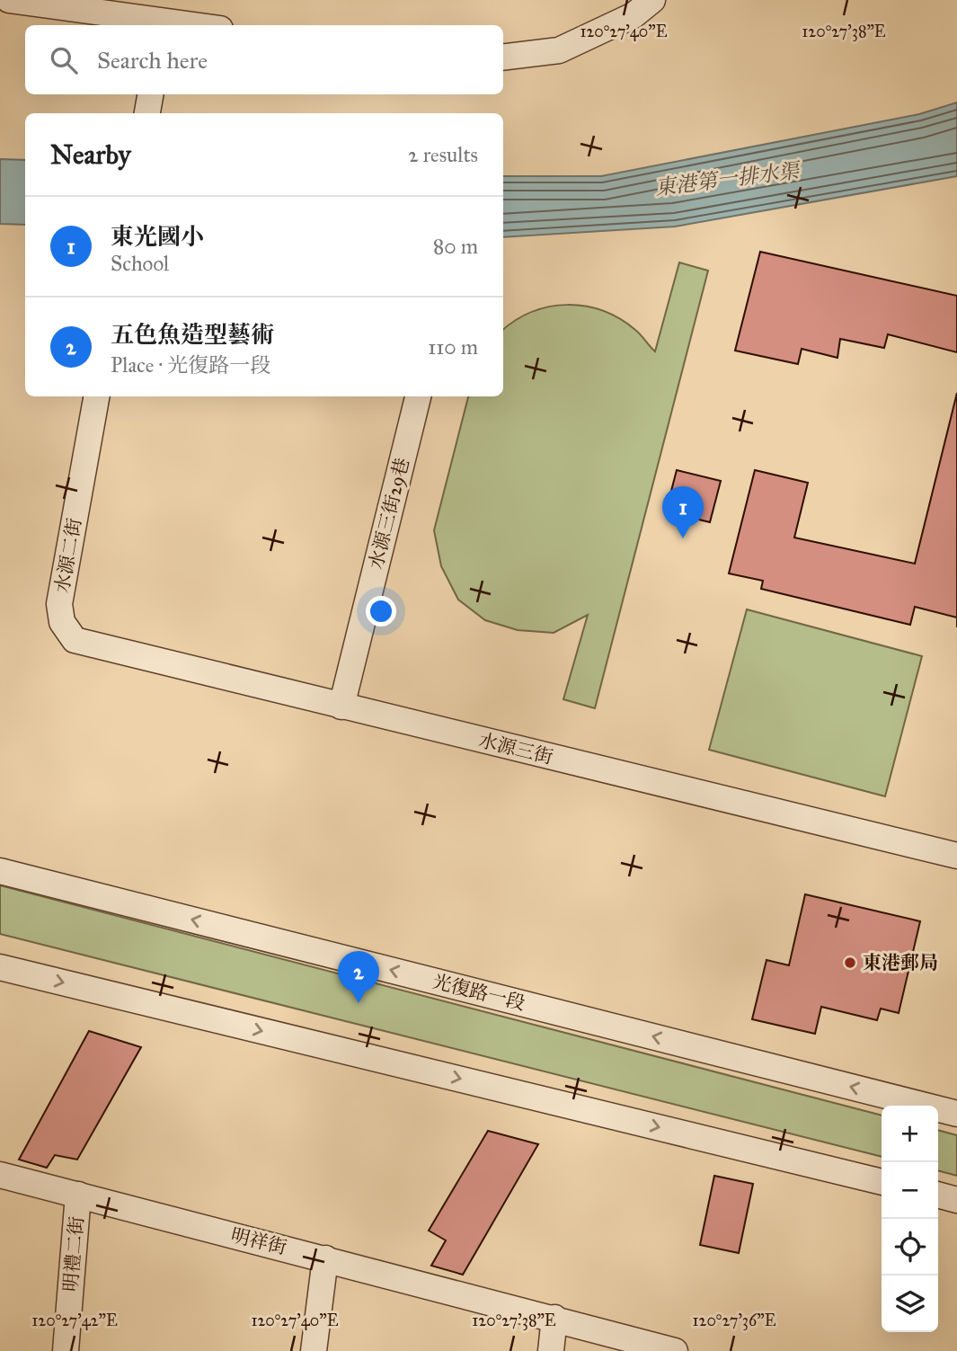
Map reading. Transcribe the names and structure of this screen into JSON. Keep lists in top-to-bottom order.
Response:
{
  "streets": {
    "street": [
      "水源三街29巷",
      "水源二街",
      "水源三街",
      "光復路一段",
      "明祥街",
      "明禮二街"
    ]
  },
  "crossings": [
    ["水源三街29巷", "水源三街"],
    ["水源二街", "水源三街"],
    ["明祥街", "明禮二街"]
  ],
  "water": ["東港第一排水渠"],
  "places": ["東港郵局"],
  "page": {
    "search": "Search here",
    "heading": ["Nearby", "2 results"],
    "list": [
      {
        "mark": "1",
        "name": "東光國小",
        "note": "School",
        "value": "80 m"
      },
      {
        "mark": "2",
        "name": "五色魚造型藝術",
        "note": "Place · 光復路一段",
        "value": "110 m"
      }
    ],
    "pins": ["1", "2"],
    "map_buttons": ["+", "−"]
  },
  "coordinates": [
    "120°27'40\"E",
    "120°27'38\"E",
    "120°27'42\"E",
    "120°27'36\"E"
  ]
}
